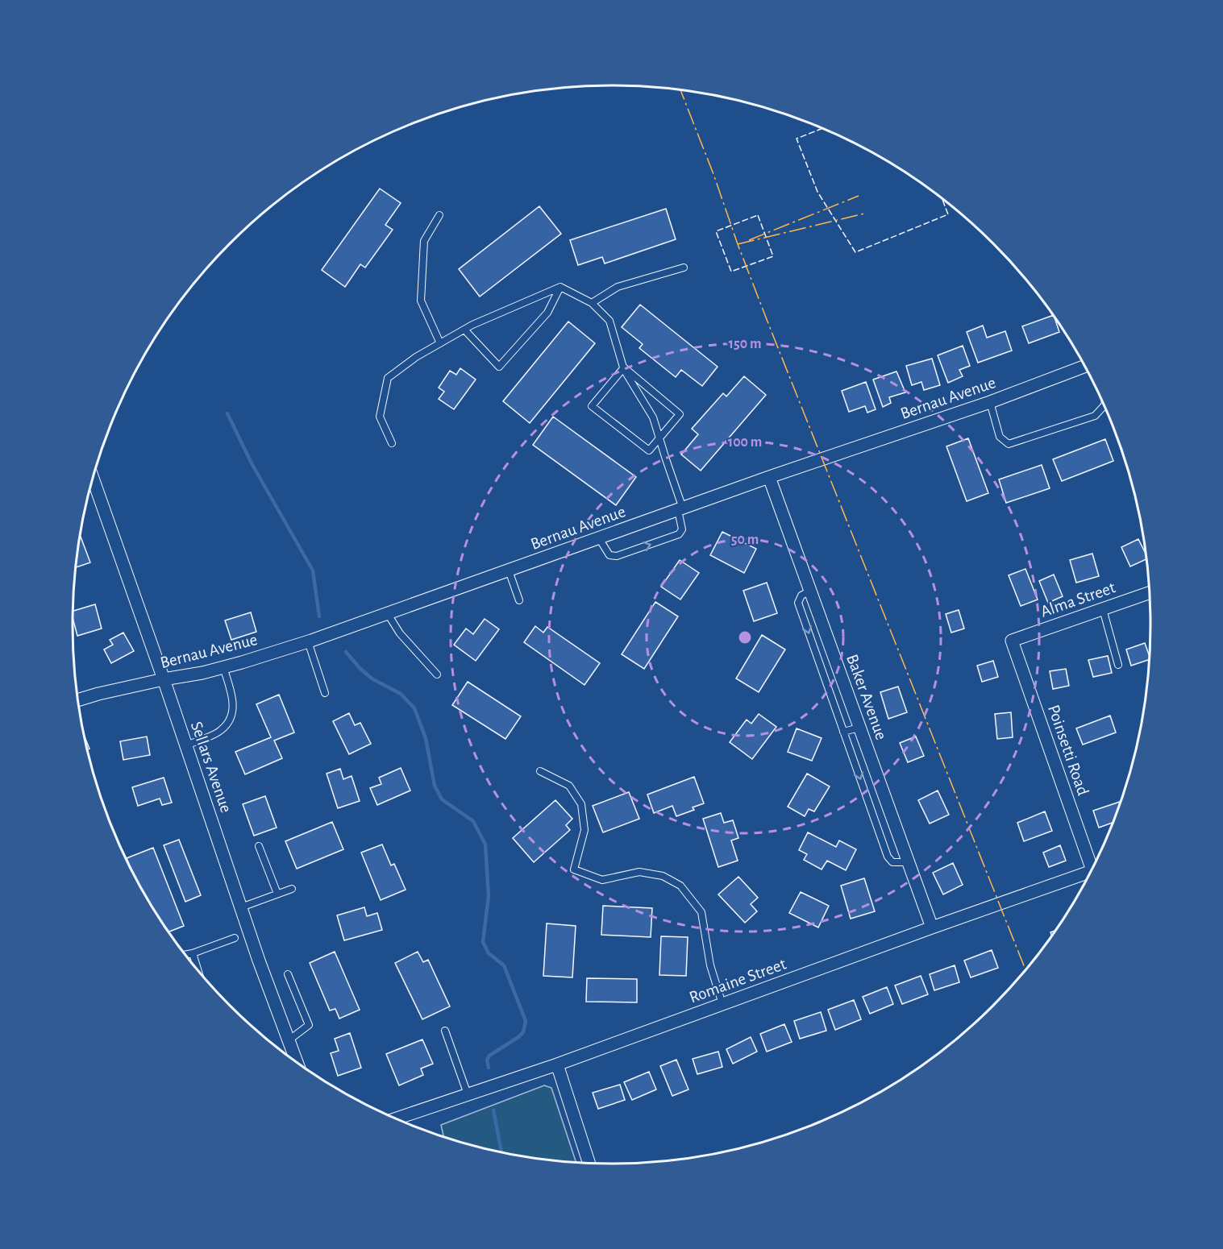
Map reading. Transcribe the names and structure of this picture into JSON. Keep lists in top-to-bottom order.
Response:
{
  "streets": {
    "street": [
      "Bernau Avenue",
      "Alma Street",
      "Baker Avenue",
      "Poinsetti Road",
      "Sellars Avenue",
      "Romaine Street"
    ]
  },
  "crossings": [
    ["Bernau Avenue", "Baker Avenue"],
    ["Bernau Avenue", "Sellars Avenue"],
    ["Alma Street", "Poinsetti Road"],
    ["Baker Avenue", "Romaine Street"]
  ],
  "rings": ["150 m", "100 m", "50 m"]
}
